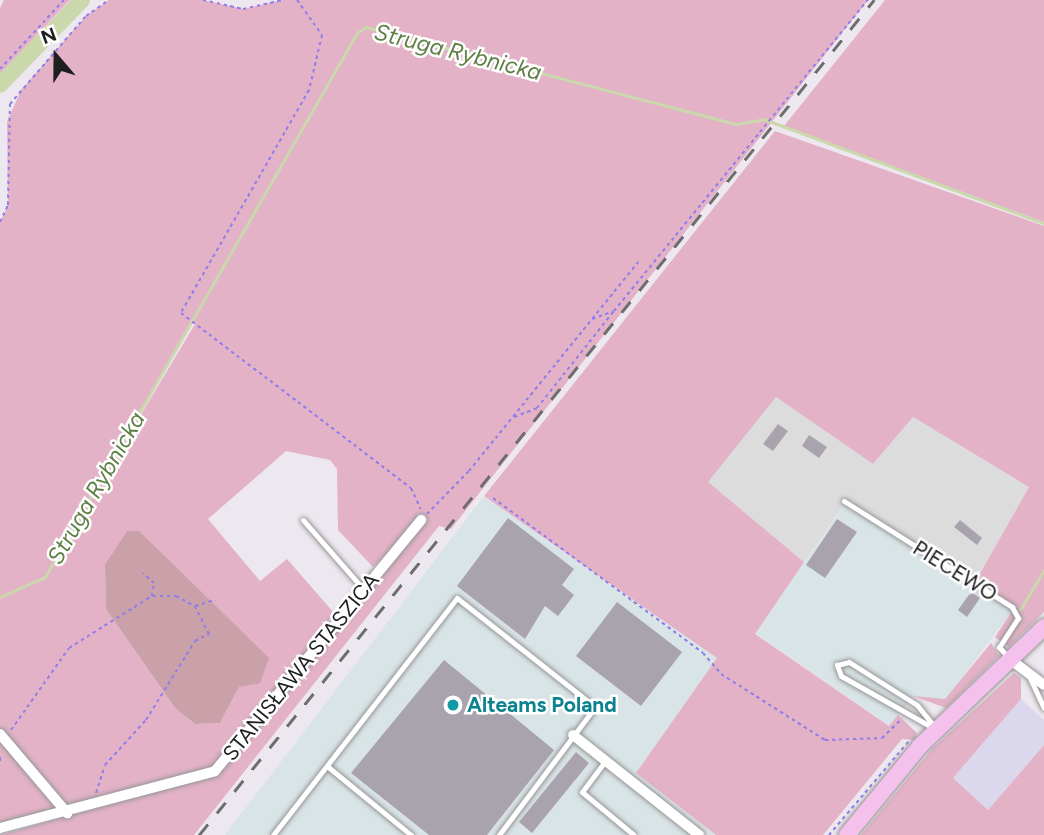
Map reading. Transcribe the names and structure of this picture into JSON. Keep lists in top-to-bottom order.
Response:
{
  "streets": {
    "street": ["STANISŁAWA STASZICA"],
    "lane": ["PIECEWO"]
  },
  "water": ["Struga Rybnicka"],
  "places": ["Alteams Poland"],
  "north": "top"
}
